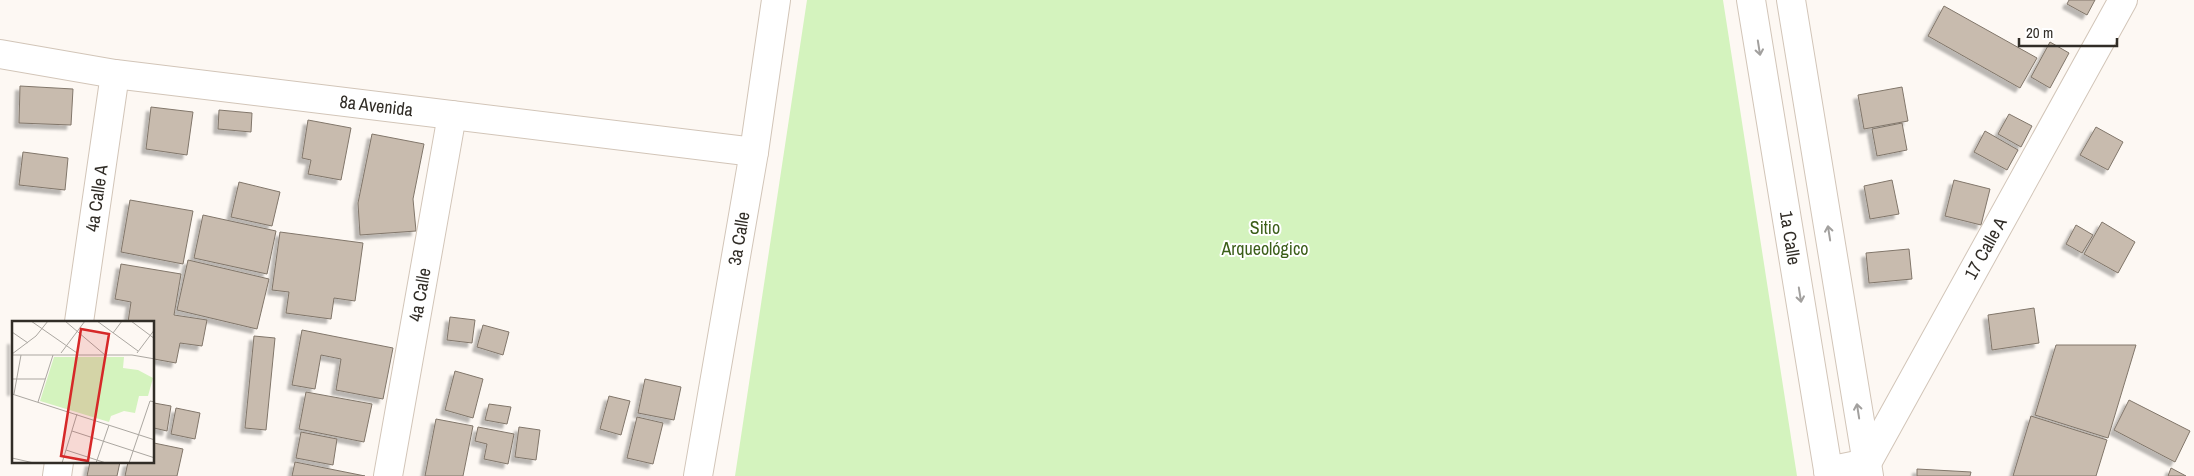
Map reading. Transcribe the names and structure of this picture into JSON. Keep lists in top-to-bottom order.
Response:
{
  "streets": {
    "street": [
      "8a Avenida",
      "4a Calle A",
      "3a Calle",
      "1a Calle",
      "17 Calle A",
      "4a Calle"
    ]
  },
  "crossings": [
    ["8a Avenida", "4a Calle A"],
    ["8a Avenida", "3a Calle"],
    ["8a Avenida", "4a Calle"]
  ],
  "parks": ["Sitio Arqueológico"],
  "scale_bar": "20 m"
}
